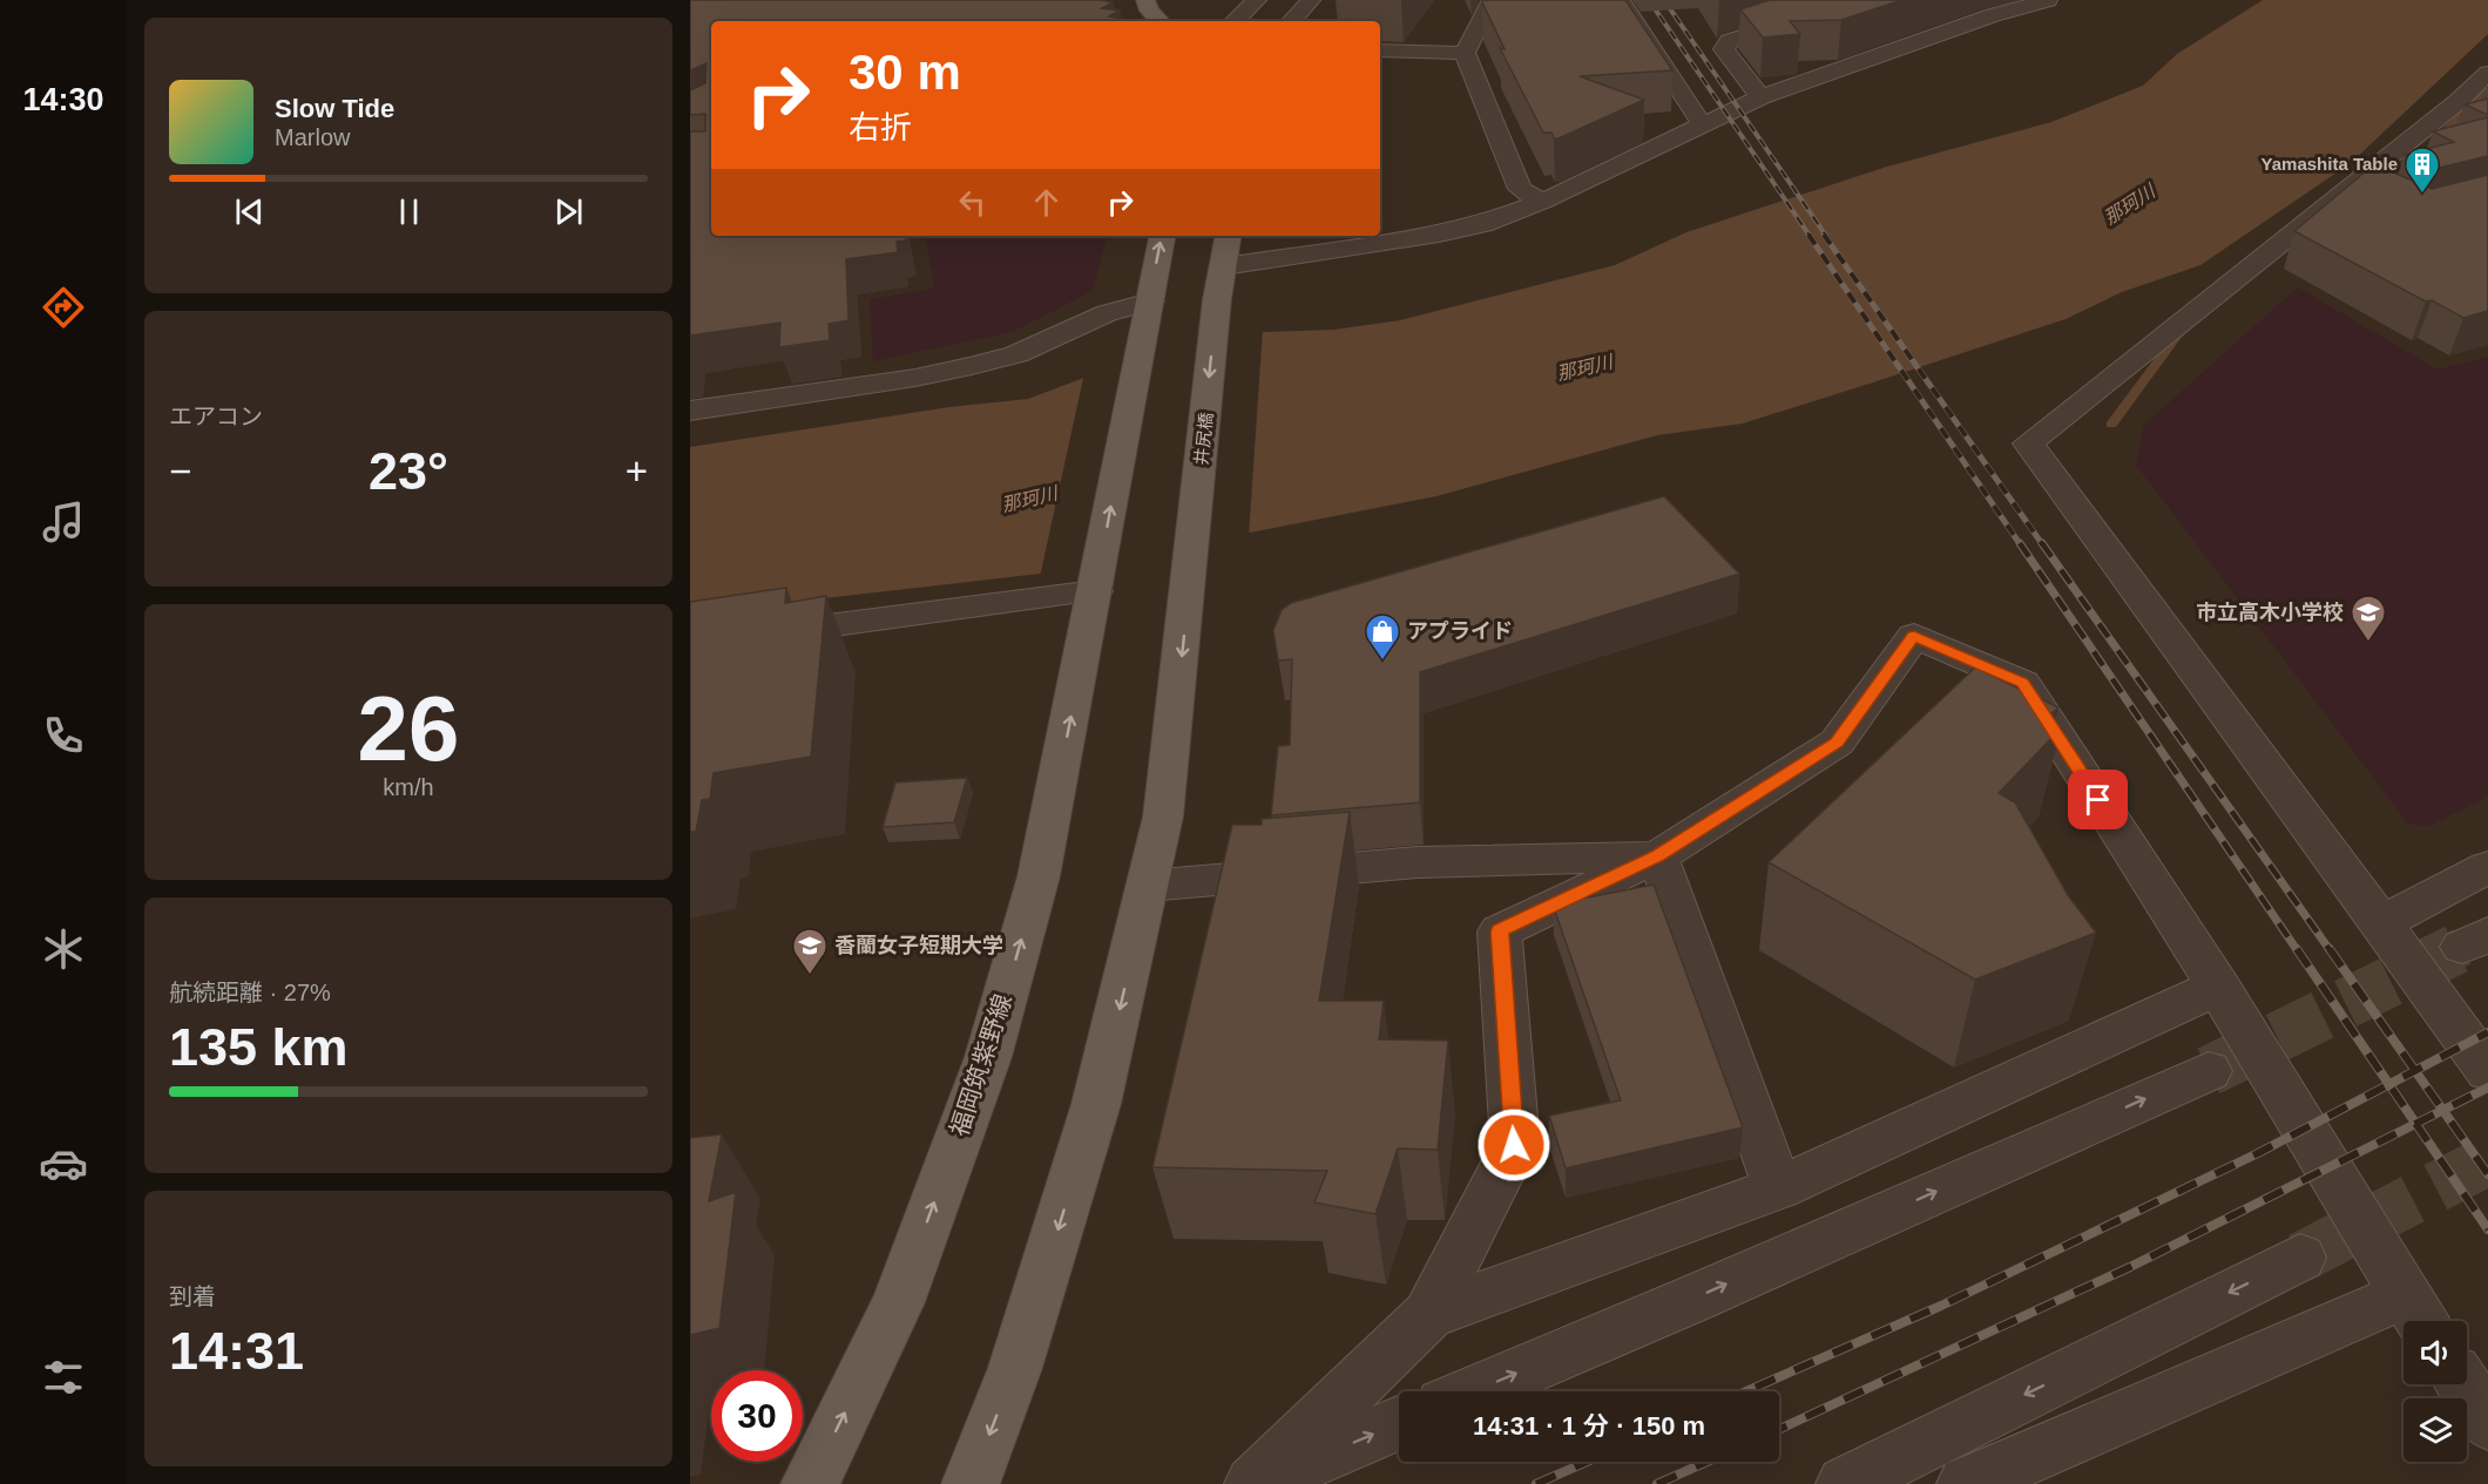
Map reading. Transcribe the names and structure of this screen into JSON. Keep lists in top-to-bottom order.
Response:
{
  "streets": {
    "main road": ["井尻橋", "福岡筑紫野線"]
  },
  "water": ["那珂川"],
  "places": {
    "building": ["Yamashita Table"],
    "school or university": ["市立高木小学校", "香蘭女子短期大学"],
    "shop": ["アプライド"]
  },
  "page": {
    "tabs": "14:30",
    "turn": ["30 m", "右折"],
    "song": ["Slow Tide", "Marlow"],
    "tile": [
      "エアコン",
      ["26", "km/h"],
      ["航続距離 · 27%", "135 km"],
      ["到着", "14:31"]
    ],
    "heat": ["−", "23°", "+"],
    "limit": "30",
    "trip": "14:31 · 1 分 · 150 m"
  }
}
